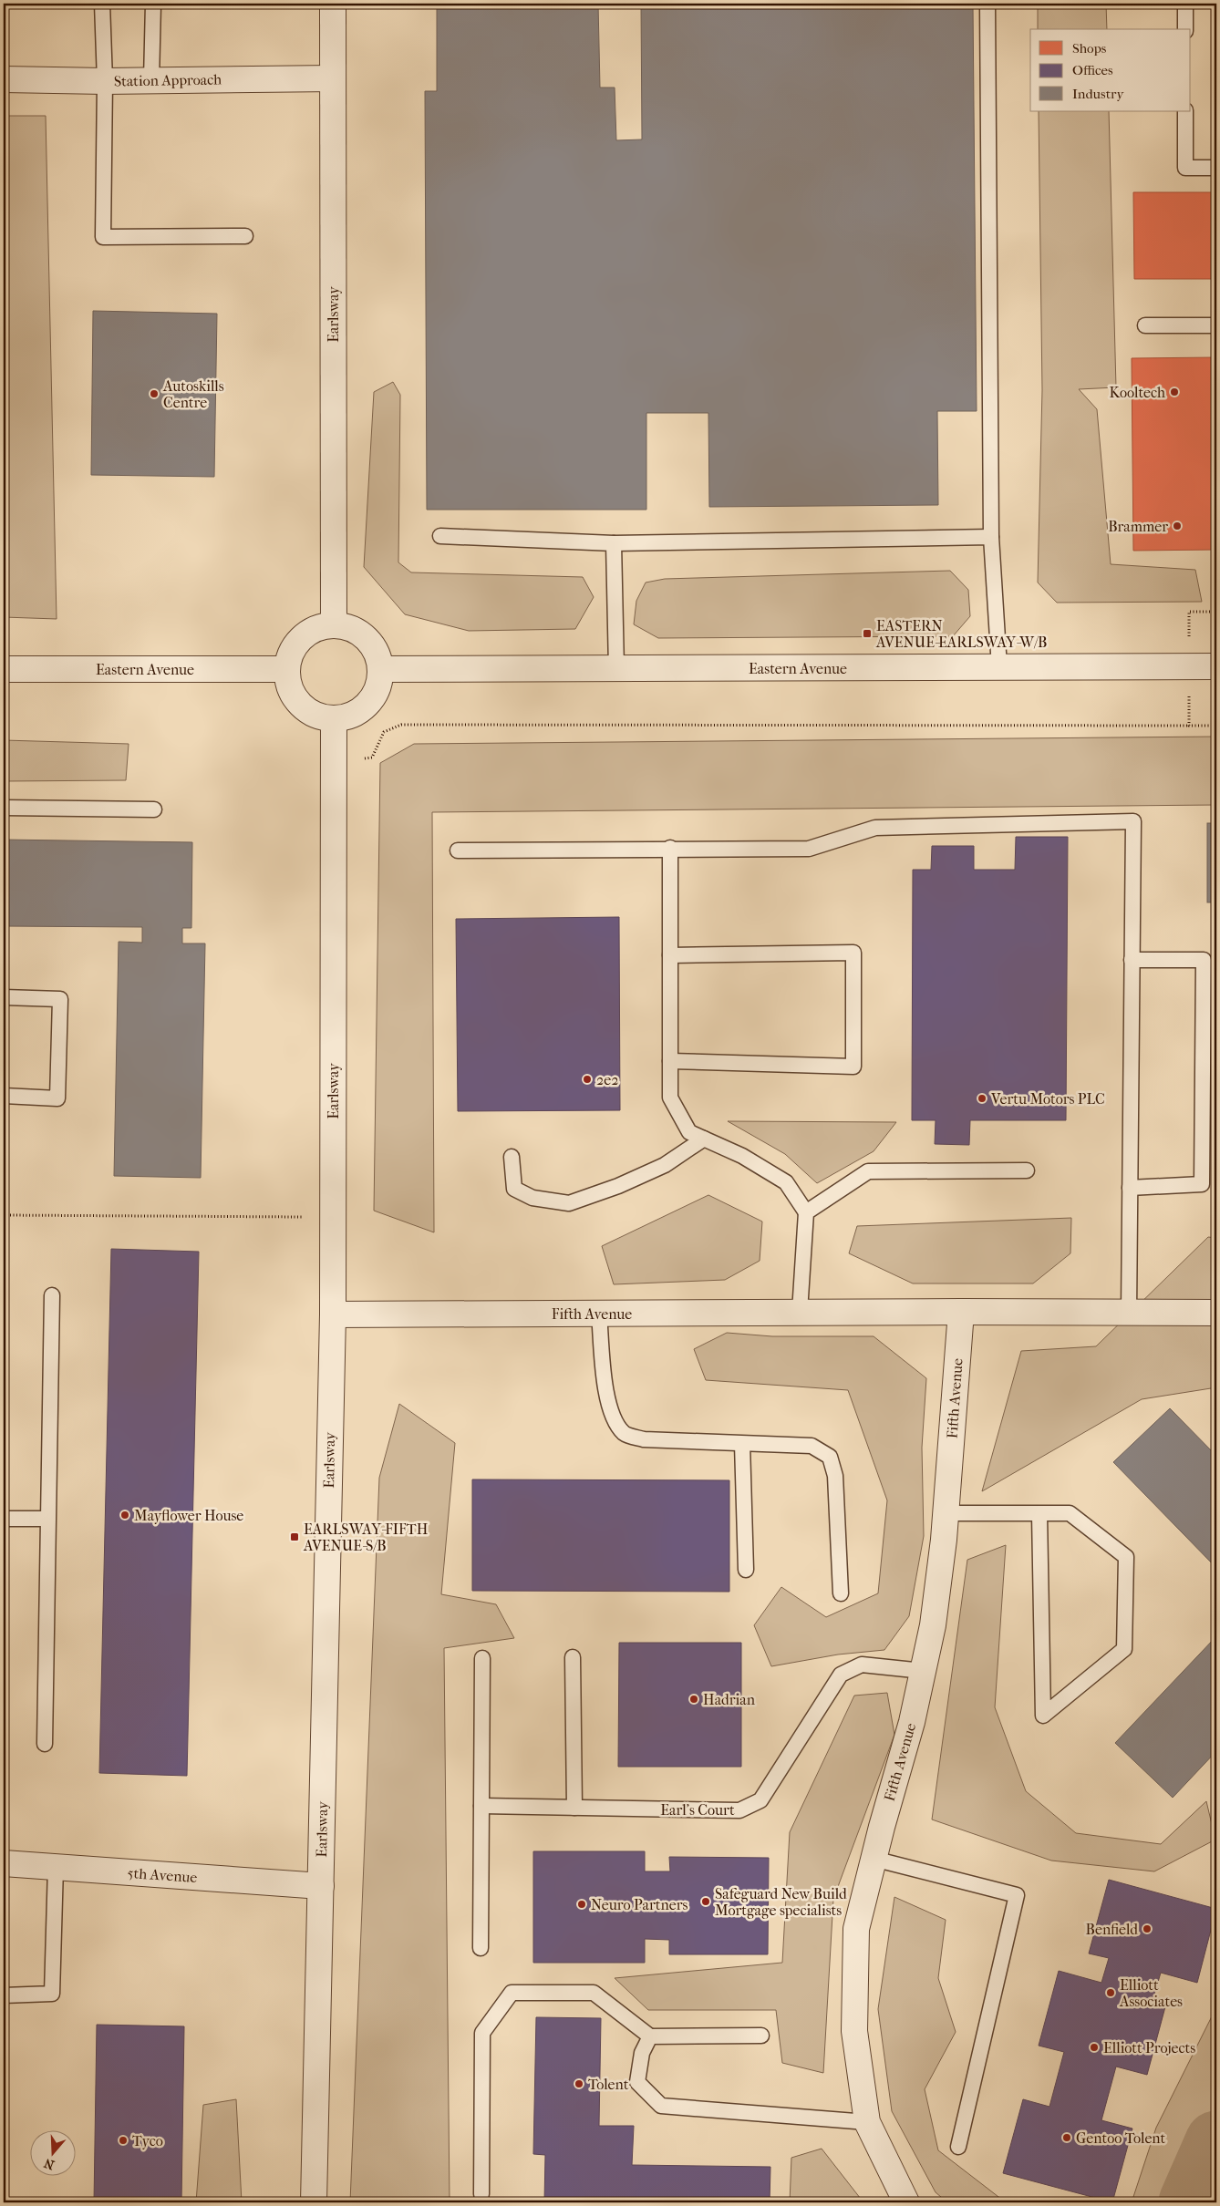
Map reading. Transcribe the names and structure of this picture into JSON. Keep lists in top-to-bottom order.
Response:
{
  "streets": {
    "street": [
      "Station Approach",
      "Earlsway",
      "Eastern Avenue",
      "Fifth Avenue",
      "5th Avenue"
    ],
    "lane": ["Earl's Court"]
  },
  "crossings": [
    ["Station Approach", "Earlsway"],
    ["Earlsway", "Eastern Avenue"],
    ["Earlsway", "Fifth Avenue"],
    ["Earlsway", "5th Avenue"],
    ["Fifth Avenue", "Earl's Court"]
  ],
  "places": {
    "other": [
      "Kooltech",
      "Autoskills Centre",
      "Brammer",
      "2e2",
      "Vertu Motors PLC",
      "Mayflower House",
      "Hadrian",
      "Safeguard New Build Mortgage specialists",
      "Neuro Partners",
      "Benfield",
      "Elliott Associates",
      "Elliott Projects",
      "Tolent",
      "Gentoo Tolent",
      "Tyco"
    ],
    "transit": ["EASTERN AVENUE-EARLSWAY-W/B", "EARLSWAY-FIFTH AVENUE-S/B"]
  },
  "legend": ["Shops", "Offices", "Industry"],
  "north": "bottom"
}
